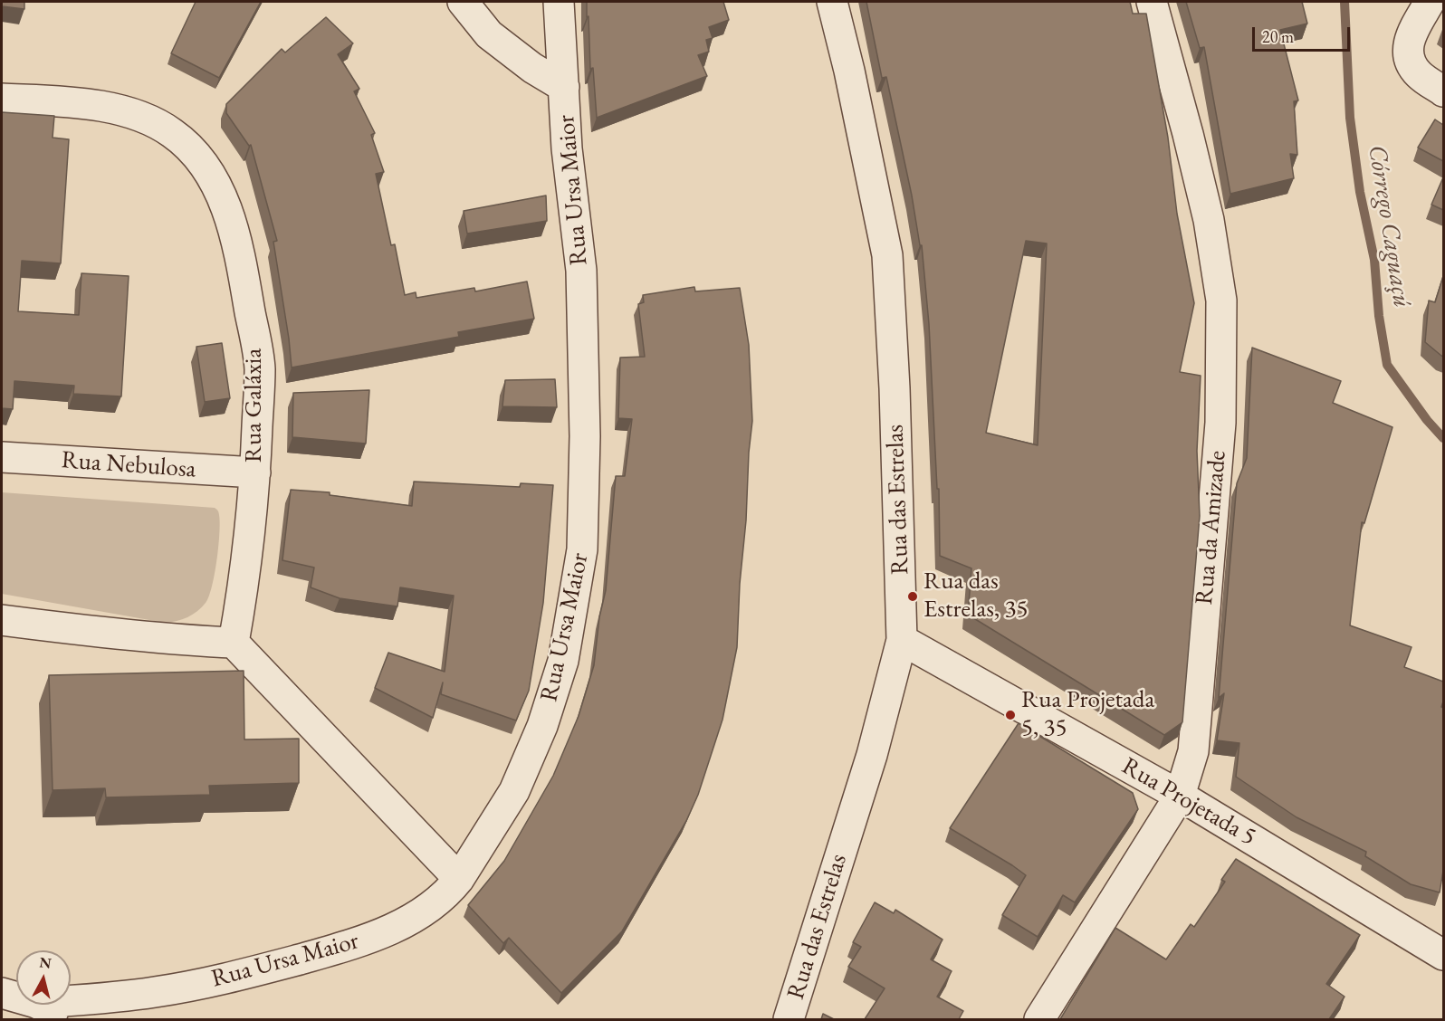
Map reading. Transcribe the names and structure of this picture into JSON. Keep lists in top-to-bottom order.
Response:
{
  "streets": {
    "street": [
      "Rua Ursa Maior",
      "Rua Galáxia",
      "Rua Nebulosa",
      "Rua das Estrelas",
      "Rua da Amizade",
      "Rua Projetada 5"
    ]
  },
  "crossings": [
    ["Rua Galáxia", "Rua Nebulosa"],
    ["Rua das Estrelas", "Rua Projetada 5"],
    ["Rua da Amizade", "Rua Projetada 5"]
  ],
  "water": ["Córrego Caguaçú"],
  "places": ["Rua das Estrelas, 35", "Rua Projetada 5, 35"],
  "scale_bar": "20 m",
  "north": "top"
}
